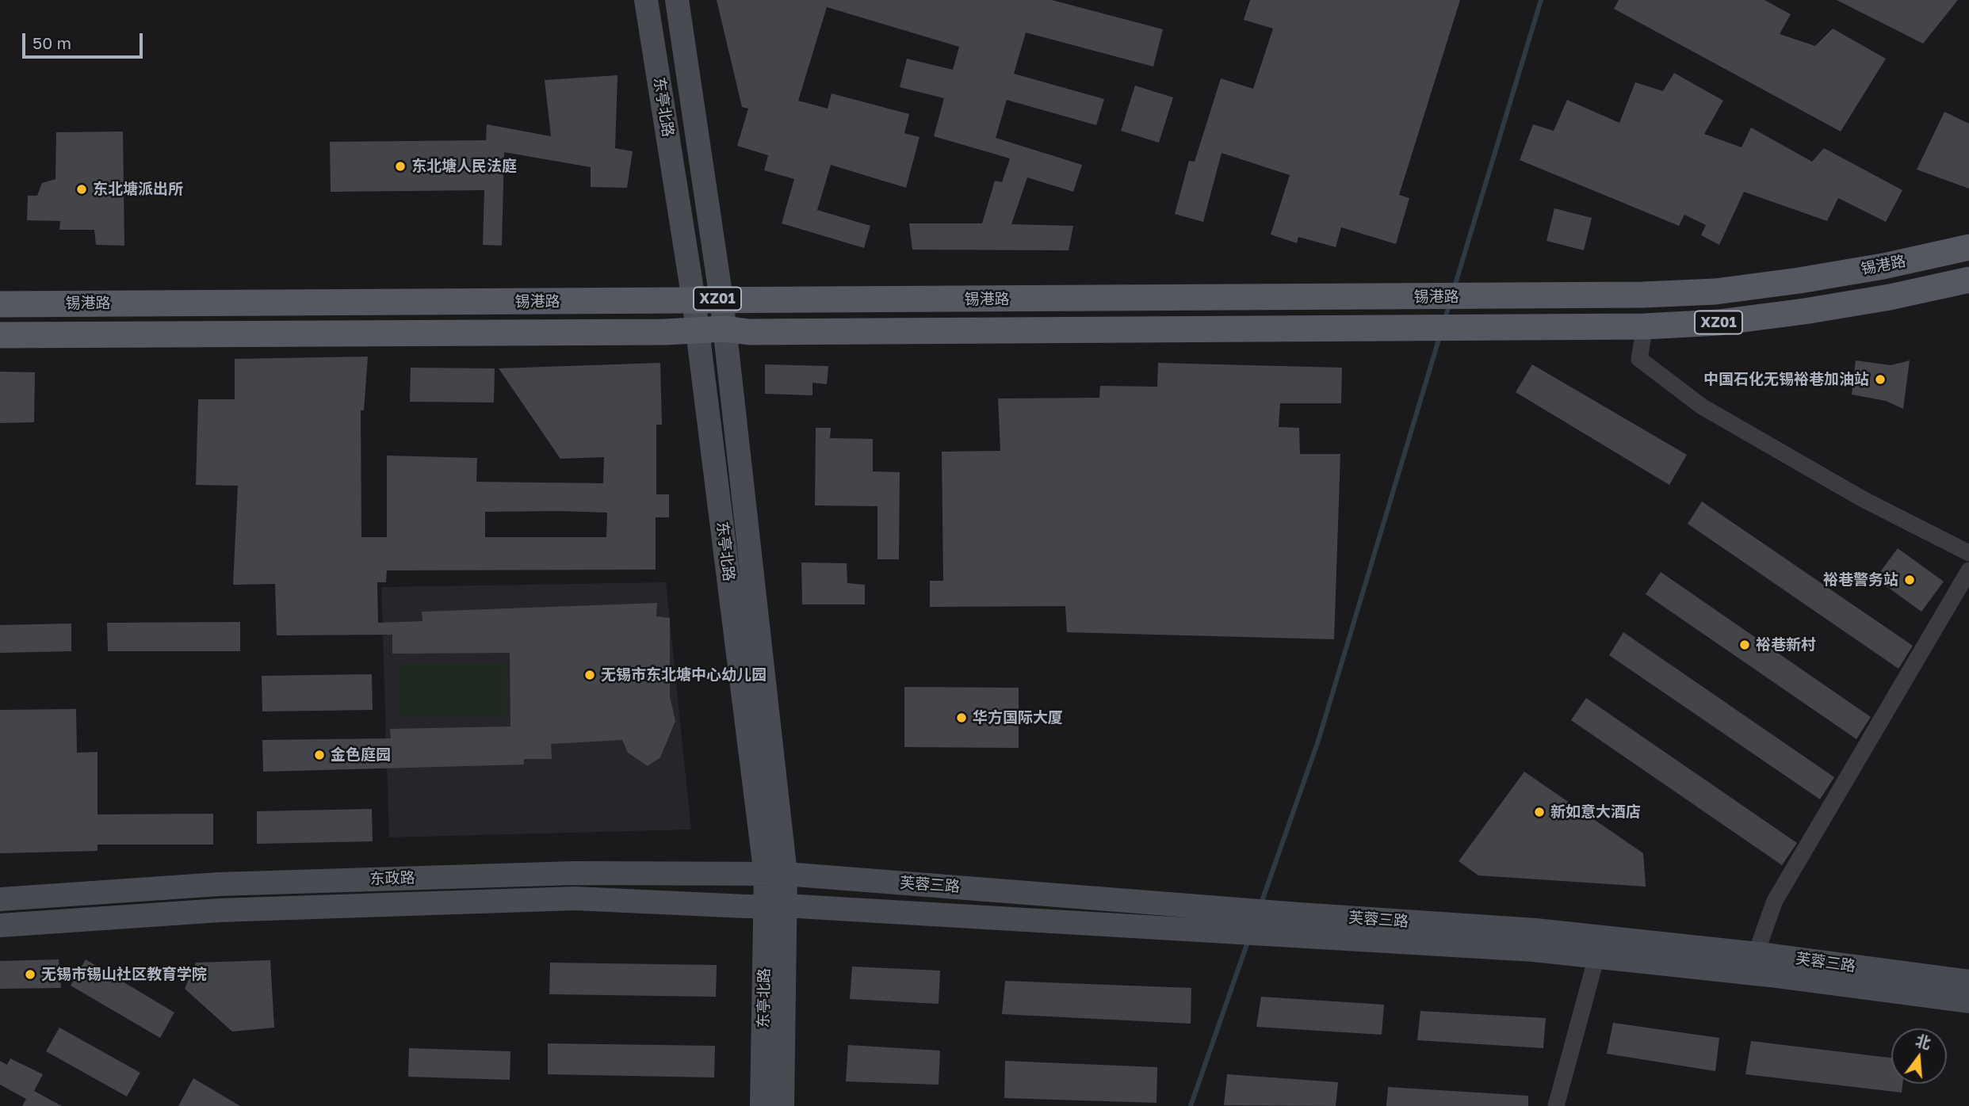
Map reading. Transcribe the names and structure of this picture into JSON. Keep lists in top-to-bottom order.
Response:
{
  "streets": {
    "main road": [
      "东亭北路",
      "锡港路",
      "XZ01",
      "东政路",
      "芙蓉三路"
    ]
  },
  "crossings": [
    ["东亭北路", "锡港路"],
    ["东亭北路", "东政路"],
    ["东亭北路", "芙蓉三路"],
    ["东政路", "芙蓉三路"]
  ],
  "places": [
    "东北塘人民法庭",
    "东北塘派出所",
    "中国石化无锡裕巷加油站",
    "裕巷警务站",
    "裕巷新村",
    "无锡市东北塘中心幼儿园",
    "华方国际大厦",
    "金色庭园",
    "新如意大酒店",
    "无锡市锡山社区教育学院"
  ],
  "scale_bar": "50 m",
  "north": "top"
}
